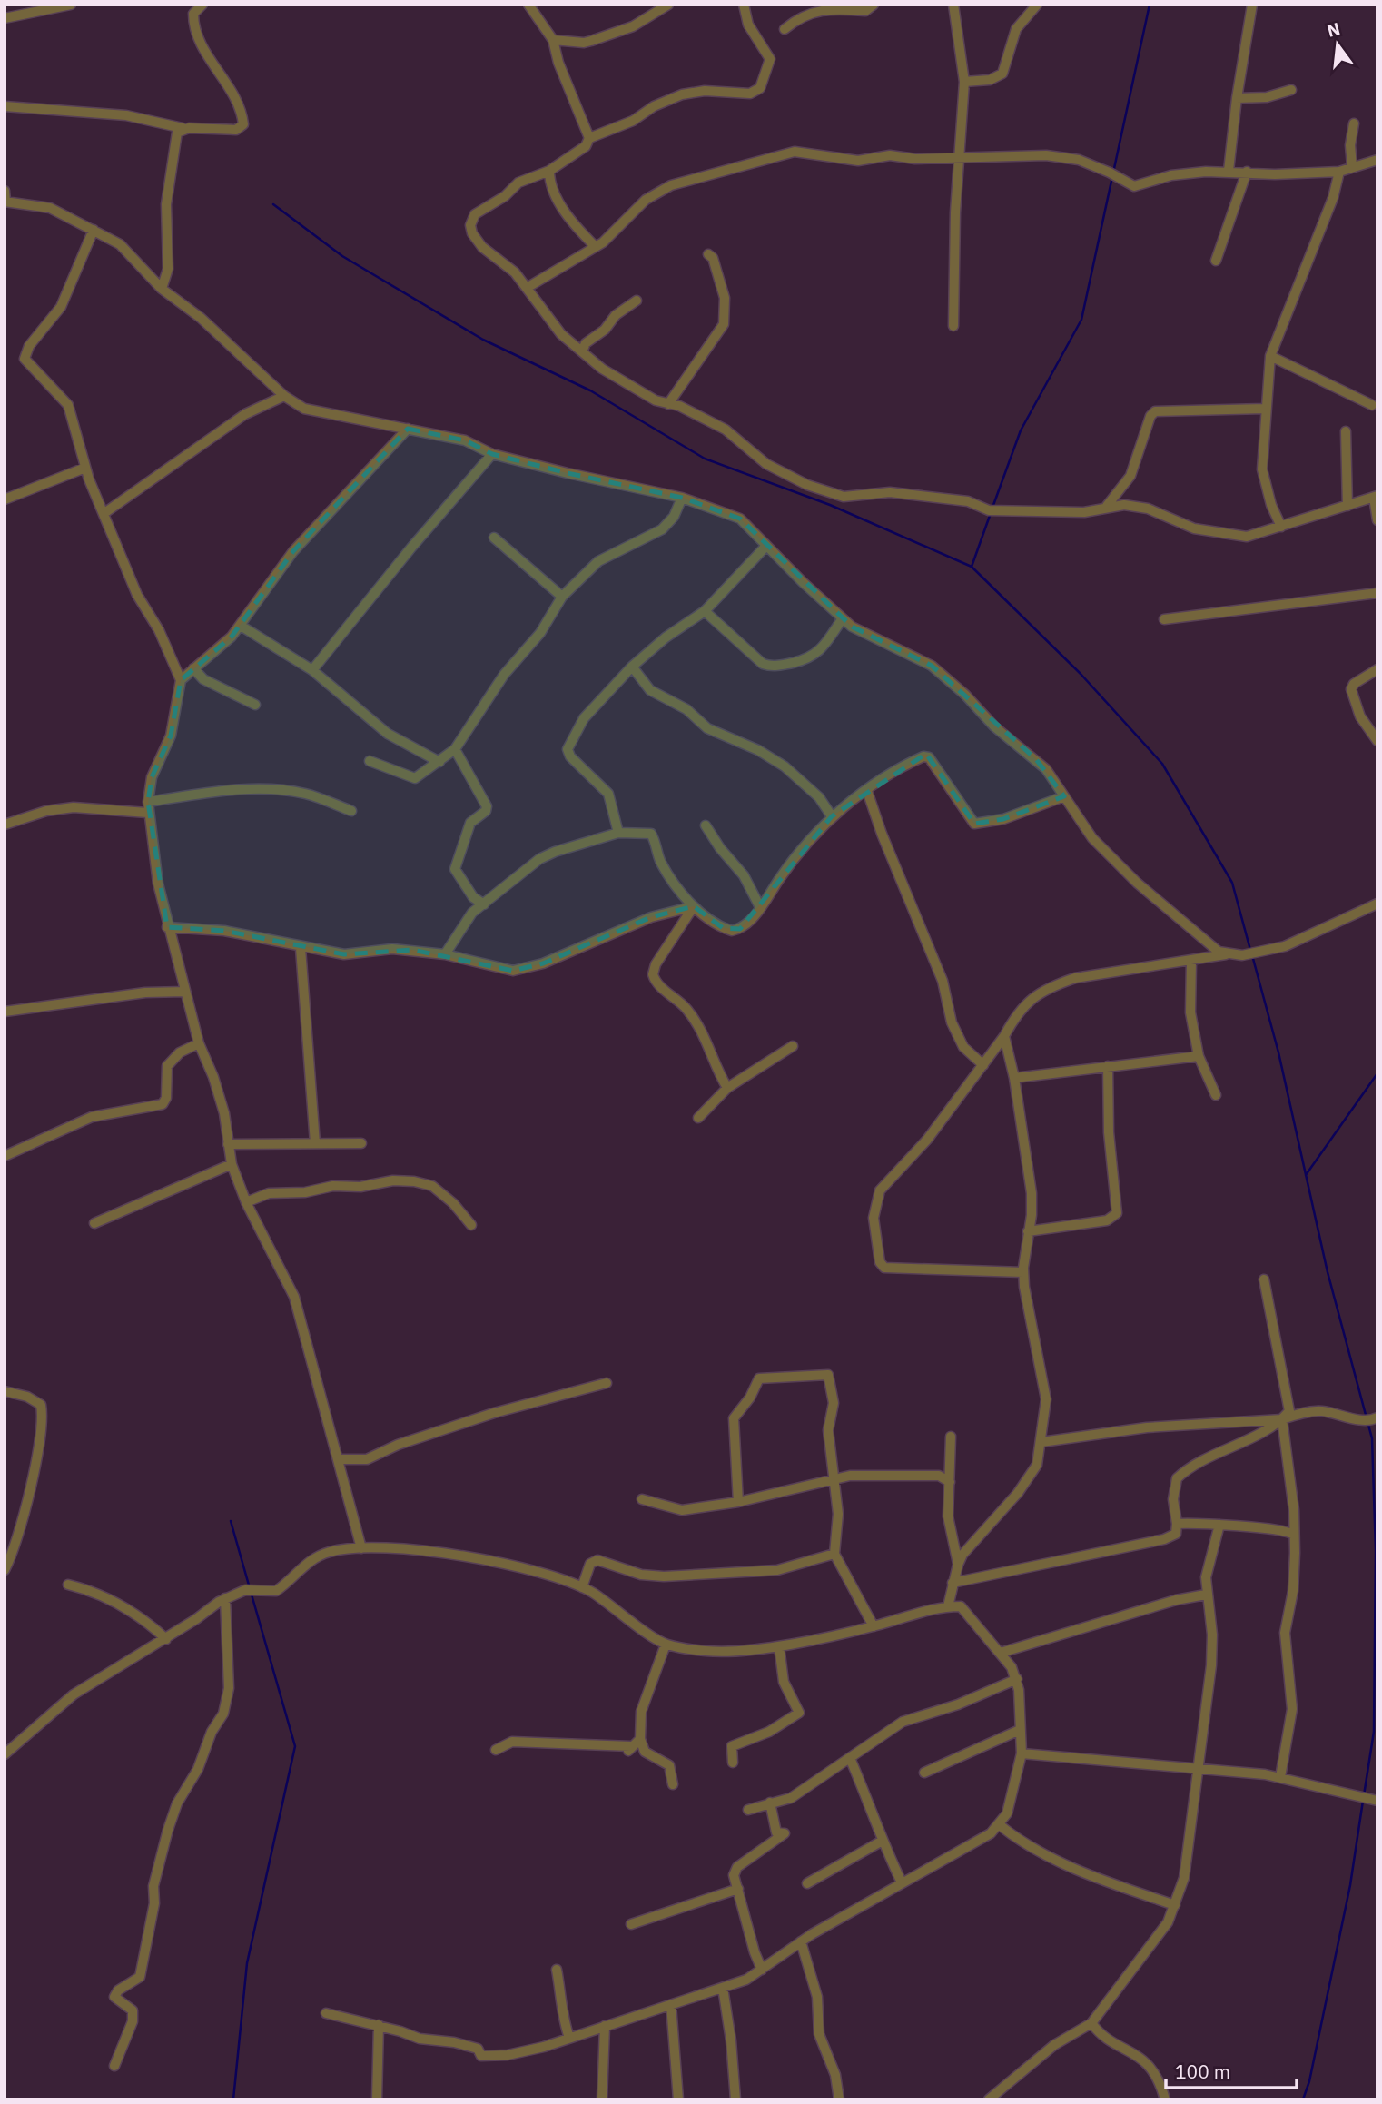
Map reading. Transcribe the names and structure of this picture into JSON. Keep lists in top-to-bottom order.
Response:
{
  "scale_bar": "100 m",
  "north": "top"
}
